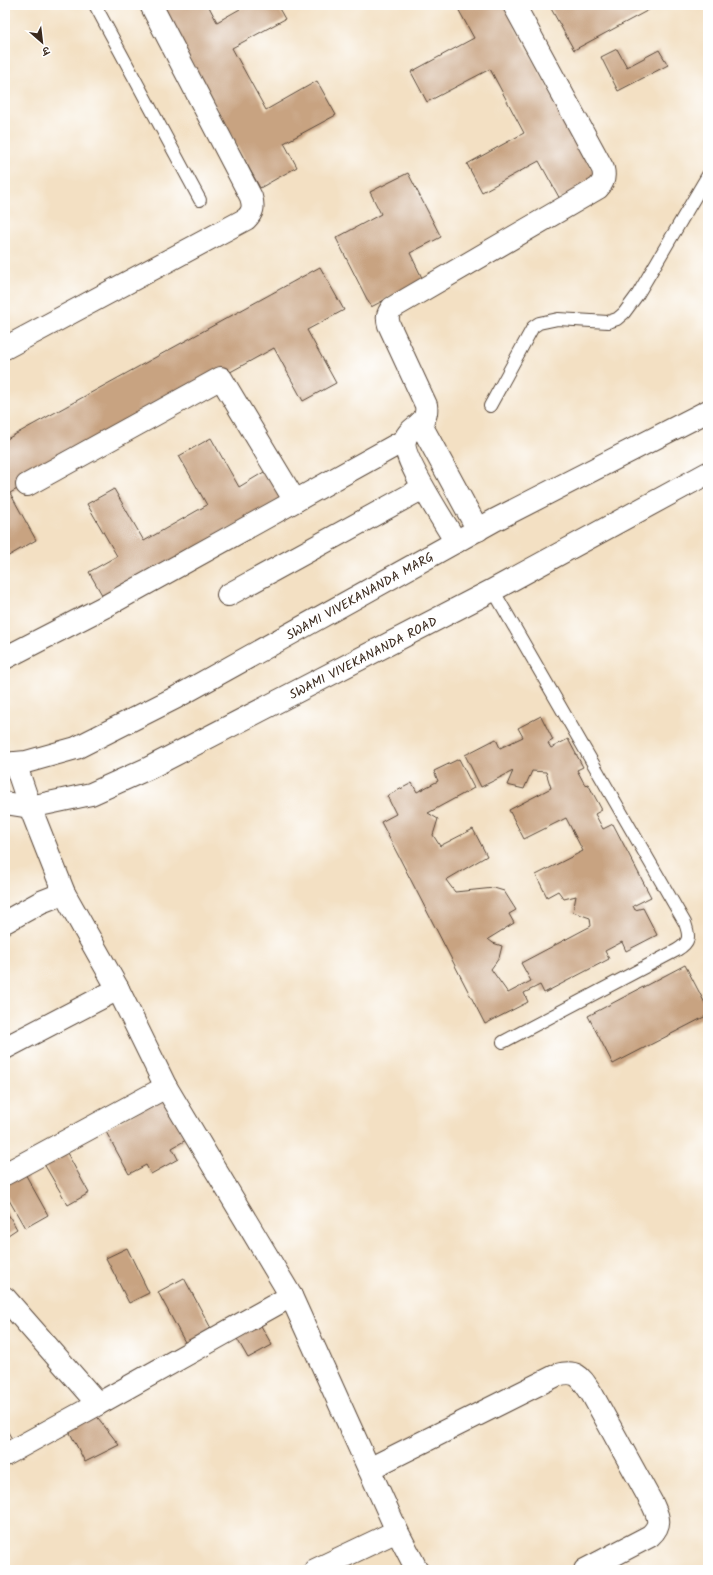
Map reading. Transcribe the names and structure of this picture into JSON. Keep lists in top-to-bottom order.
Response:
{
  "streets": {
    "street": ["SWAMI VIVEKANANDA MARG", "SWAMI VIVEKANANDA ROAD"]
  },
  "north": "bottom right"
}
